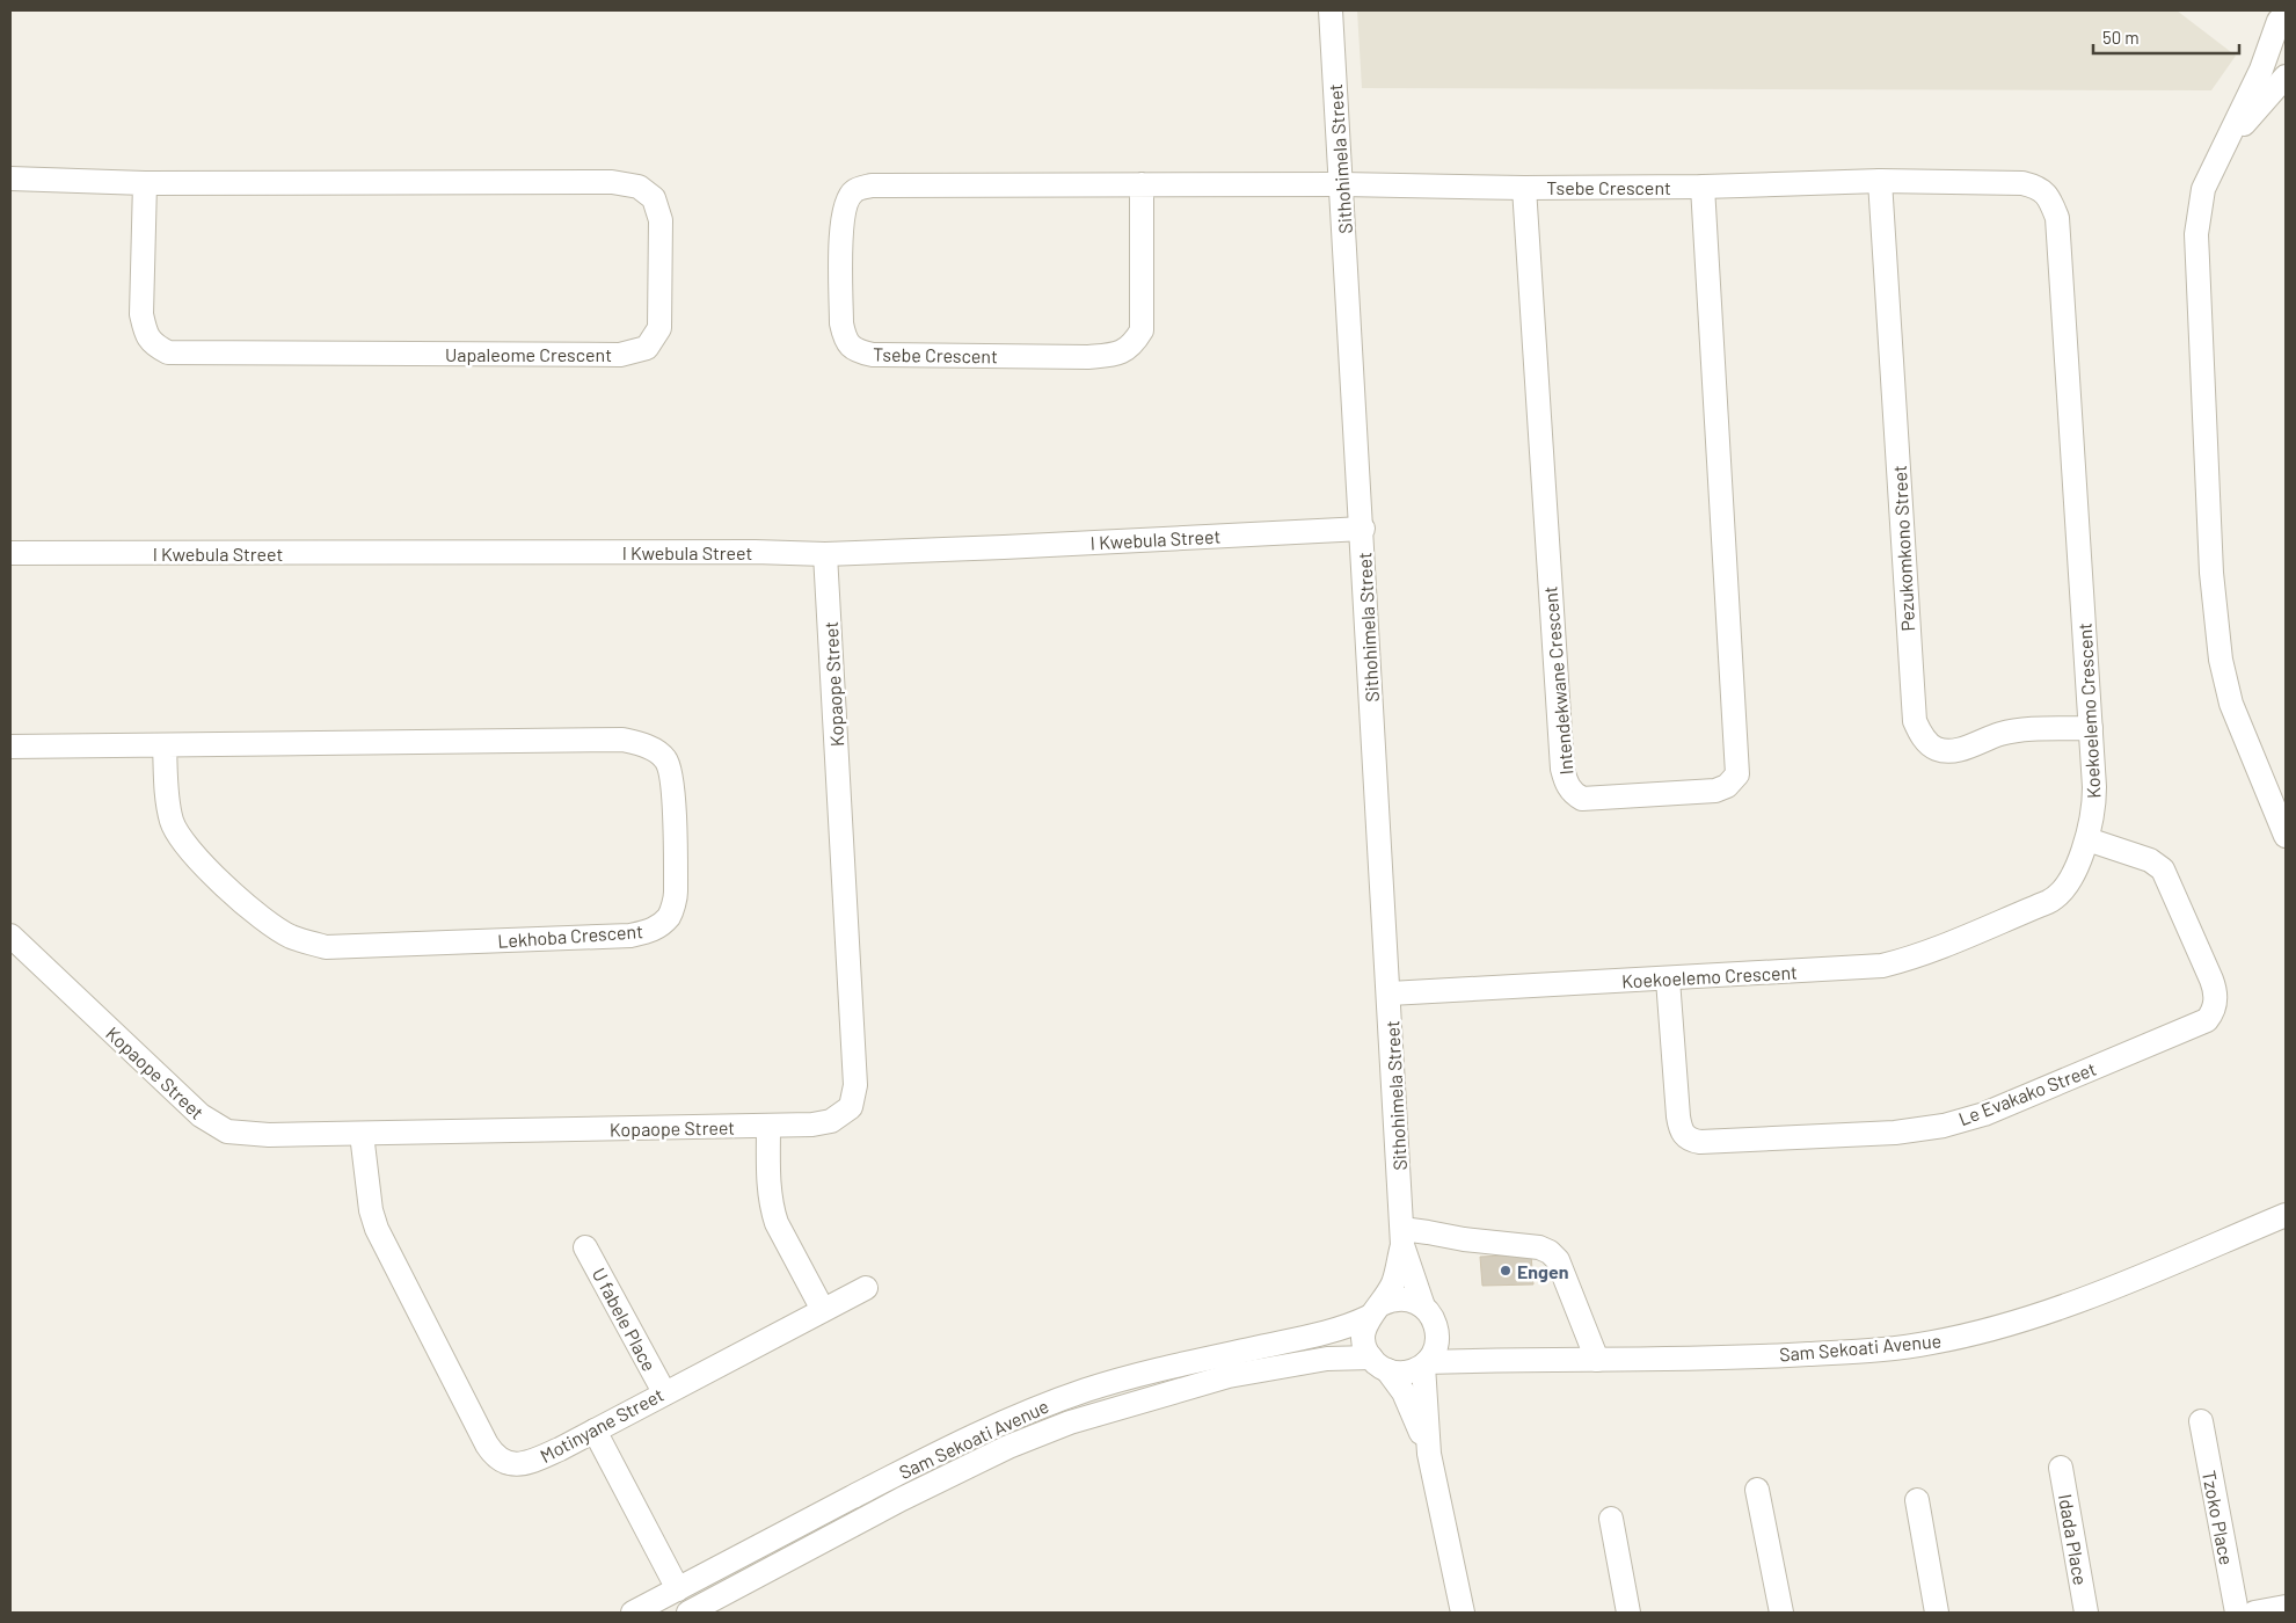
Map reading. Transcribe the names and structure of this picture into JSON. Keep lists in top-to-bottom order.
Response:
{
  "streets": {
    "street": [
      "Sithohimela Street",
      "Tsebe Crescent",
      "Uapaleome Crescent",
      "I Kwebula Street",
      "Pezukomkono Street",
      "Intendekwane Crescent",
      "Kopaope Street",
      "Koekoelemo Crescent",
      "Lekhoba Crescent",
      "Le Evakako Street",
      "U fabele Place",
      "Sam Sekoati Avenue",
      "Motinyane Street",
      "Tzoko Place",
      "Idada Place"
    ]
  },
  "crossings": [
    ["Sithohimela Street", "Tsebe Crescent"],
    ["Sithohimela Street", "I Kwebula Street"],
    ["Sithohimela Street", "Koekoelemo Crescent"],
    ["Sithohimela Street", "Sam Sekoati Avenue"],
    ["Tsebe Crescent", "Pezukomkono Street"],
    ["Tsebe Crescent", "Intendekwane Crescent"],
    ["Tsebe Crescent", "Koekoelemo Crescent"],
    ["I Kwebula Street", "Kopaope Street"],
    ["Pezukomkono Street", "Koekoelemo Crescent"],
    ["Kopaope Street", "Motinyane Street"],
    ["Koekoelemo Crescent", "Le Evakako Street"],
    ["U fabele Place", "Motinyane Street"]
  ],
  "places": ["Engen"],
  "scale_bar": "50 m"
}
